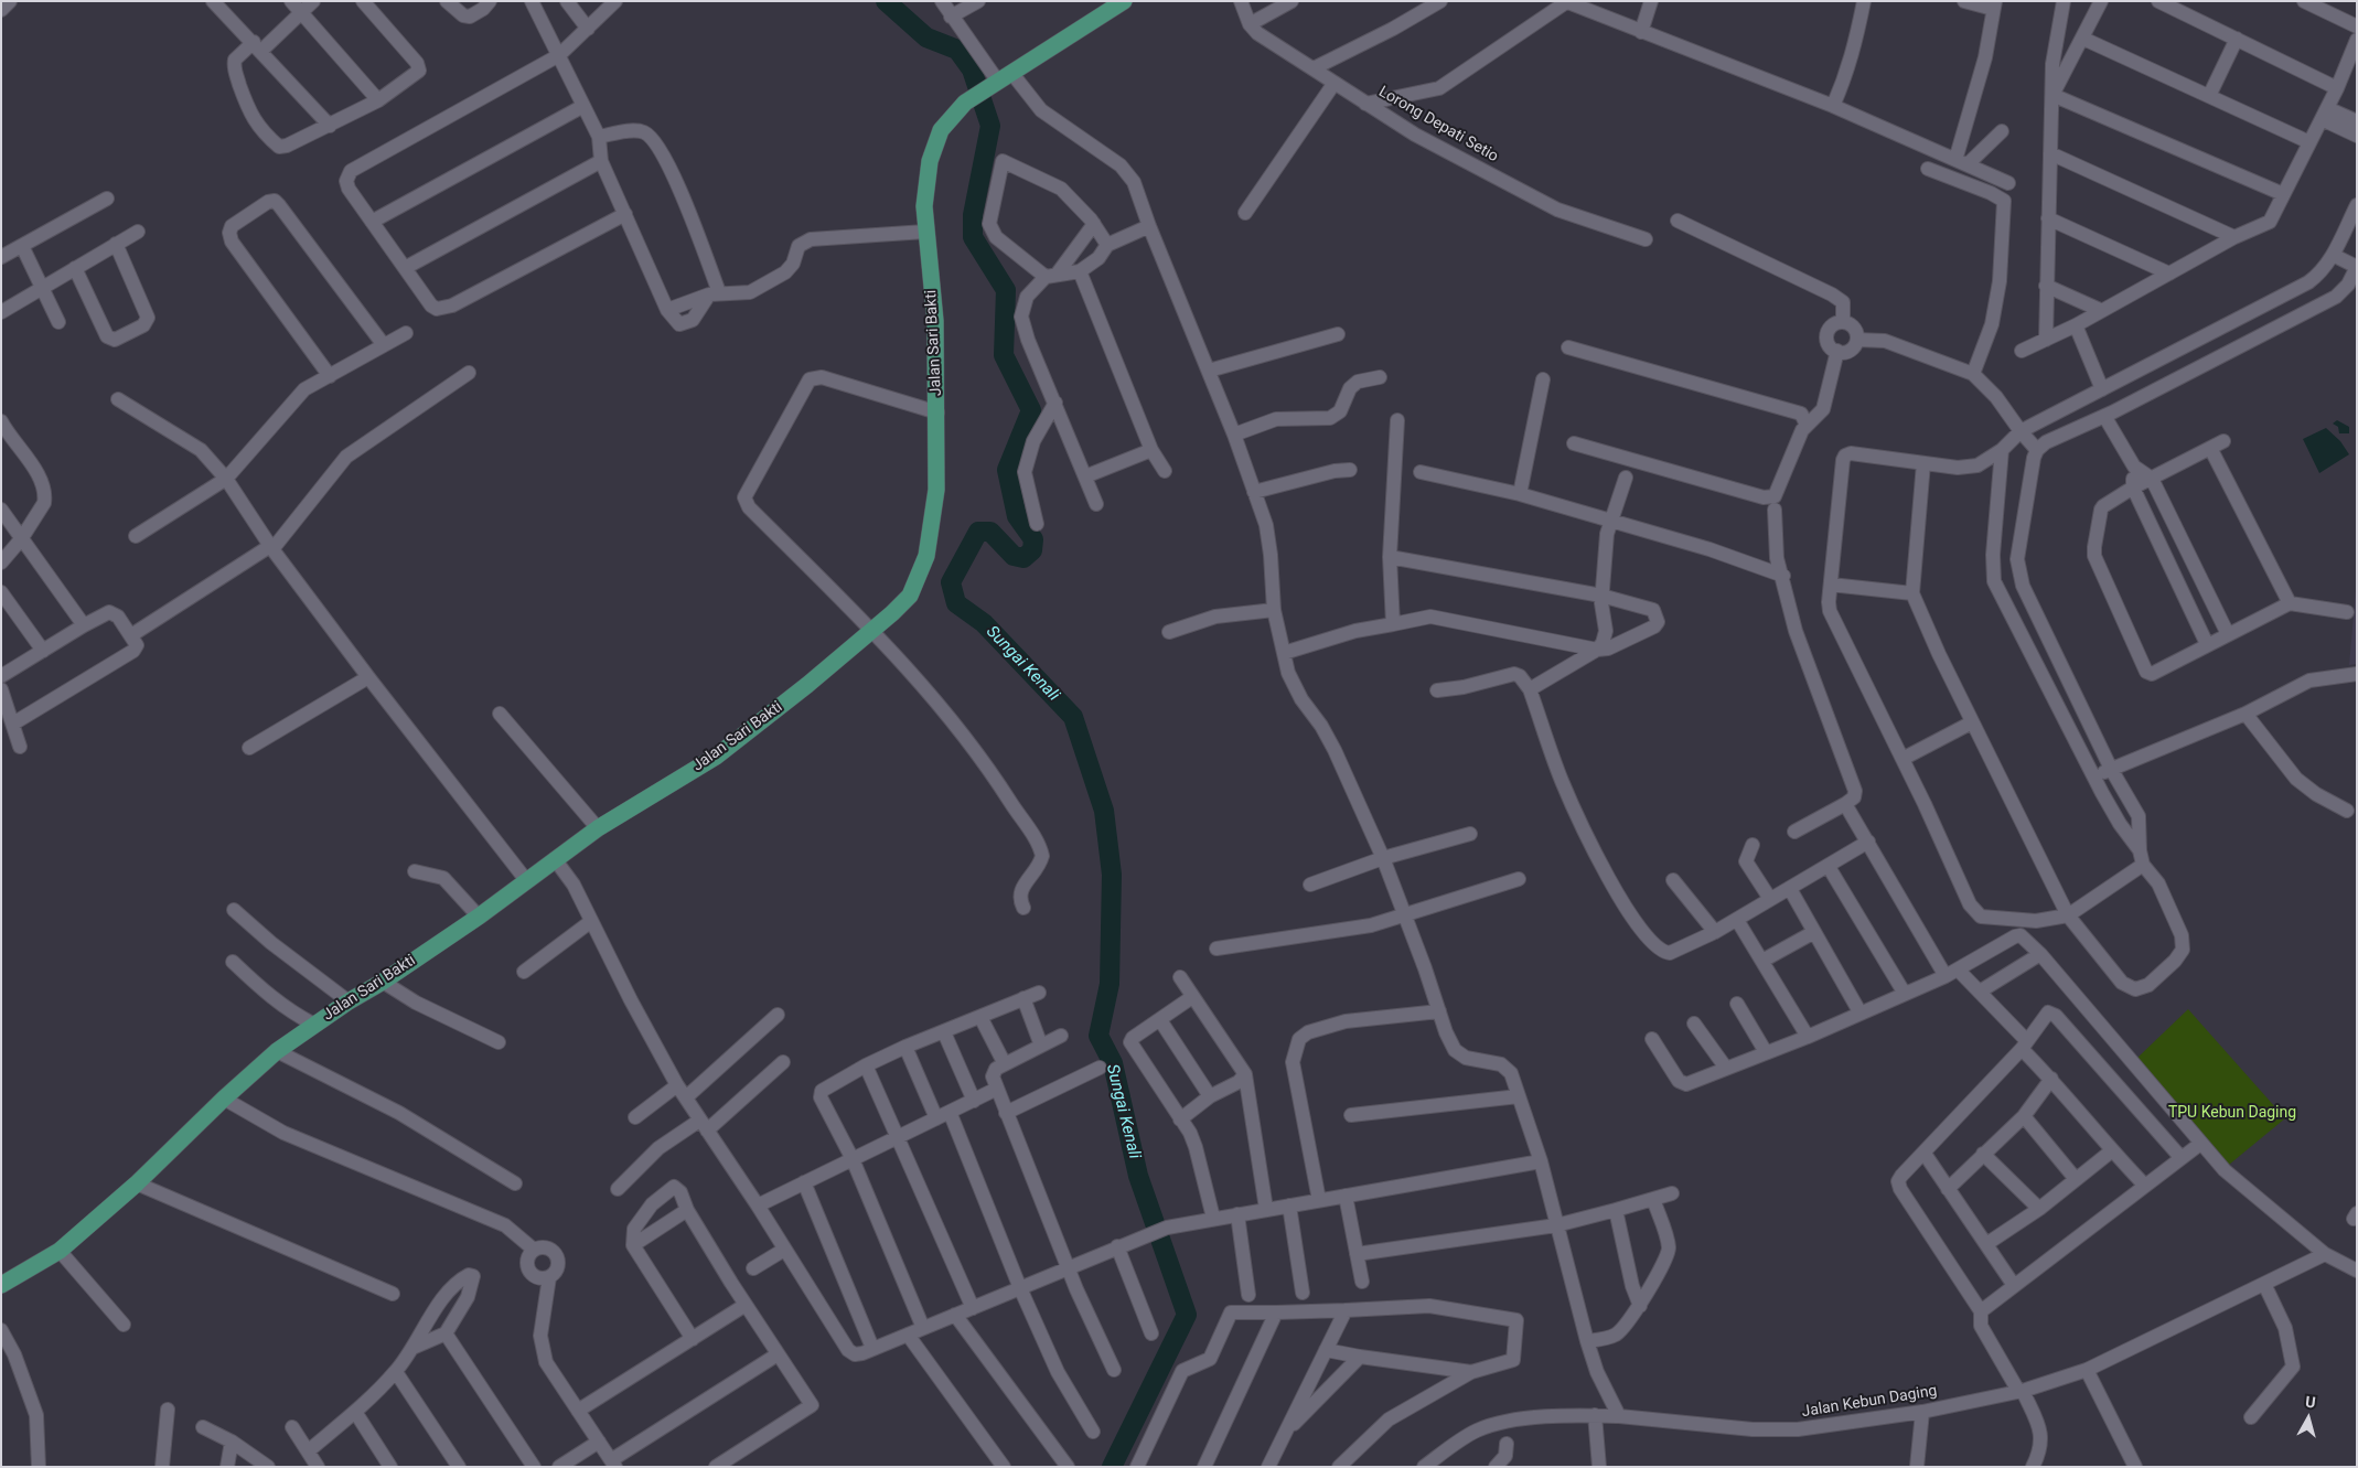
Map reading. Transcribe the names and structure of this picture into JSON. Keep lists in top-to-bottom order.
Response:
{
  "streets": {
    "main road": ["Jalan Sari Bakti"],
    "street": ["Lorong Depati Setio", "Jalan Kebun Daging"]
  },
  "water": ["Sungai Kenali"],
  "parks": ["TPU Kebun Daging"],
  "north": "top"
}
